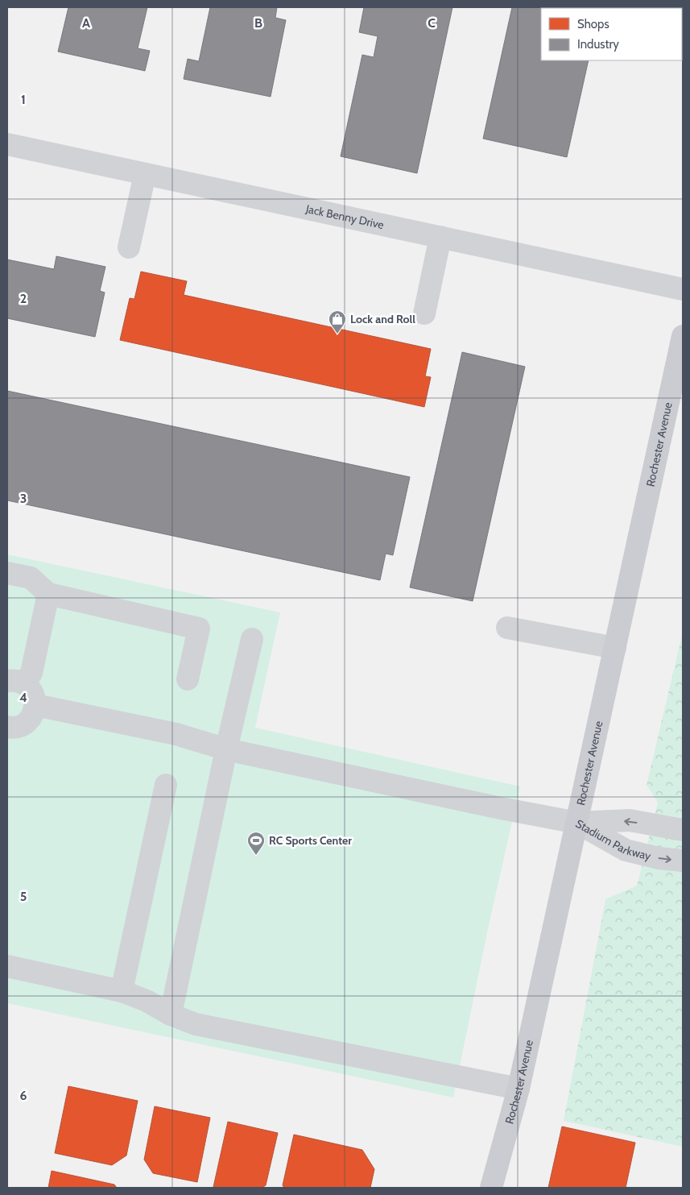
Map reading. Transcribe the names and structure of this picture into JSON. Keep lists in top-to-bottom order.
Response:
{
  "streets": {
    "main road": ["Rochester Avenue"],
    "street": ["Jack Benny Drive", "Stadium Parkway"]
  },
  "crossings": [
    ["Rochester Avenue", "Stadium Parkway"]
  ],
  "places": {
    "shop": ["Lock and Roll"],
    "sports": ["RC Sports Center"]
  },
  "legend": ["Shops", "Industry"],
  "grid": {
    "columns": ["A", "B", "C"],
    "rows": [
      "1",
      "2",
      "3",
      "4",
      "5",
      "6"
    ]
  }
}
